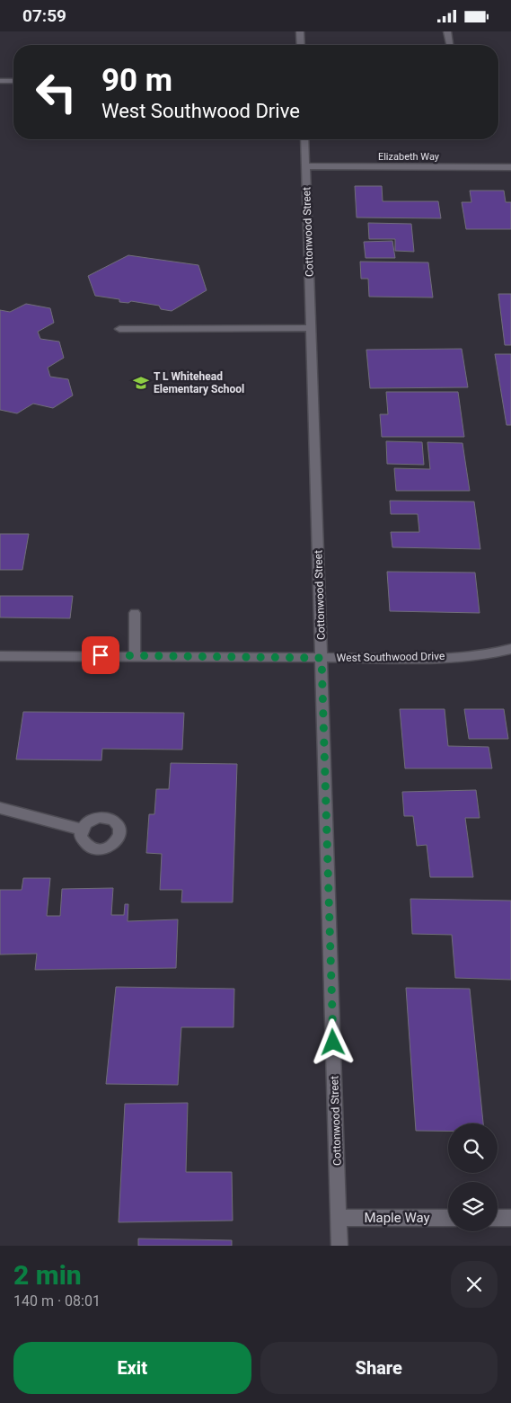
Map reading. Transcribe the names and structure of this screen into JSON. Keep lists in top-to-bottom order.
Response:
{
  "streets": {
    "street": [
      "Elizabeth Way",
      "Cottonwood Street",
      "West Southwood Drive",
      "Maple Way"
    ]
  },
  "crossings": [
    ["Elizabeth Way", "Cottonwood Street"],
    ["Cottonwood Street", "West Southwood Drive"],
    ["Cottonwood Street", "Maple Way"]
  ],
  "places": {
    "school or university": ["T L Whitehead Elementary School"]
  },
  "page": {
    "status": "07:59",
    "turn": ["90 m", "West Southwood Drive"],
    "heading": ["2 min", "140 m · 08:01"],
    "buttons": ["Exit", "Share"]
  }
}
